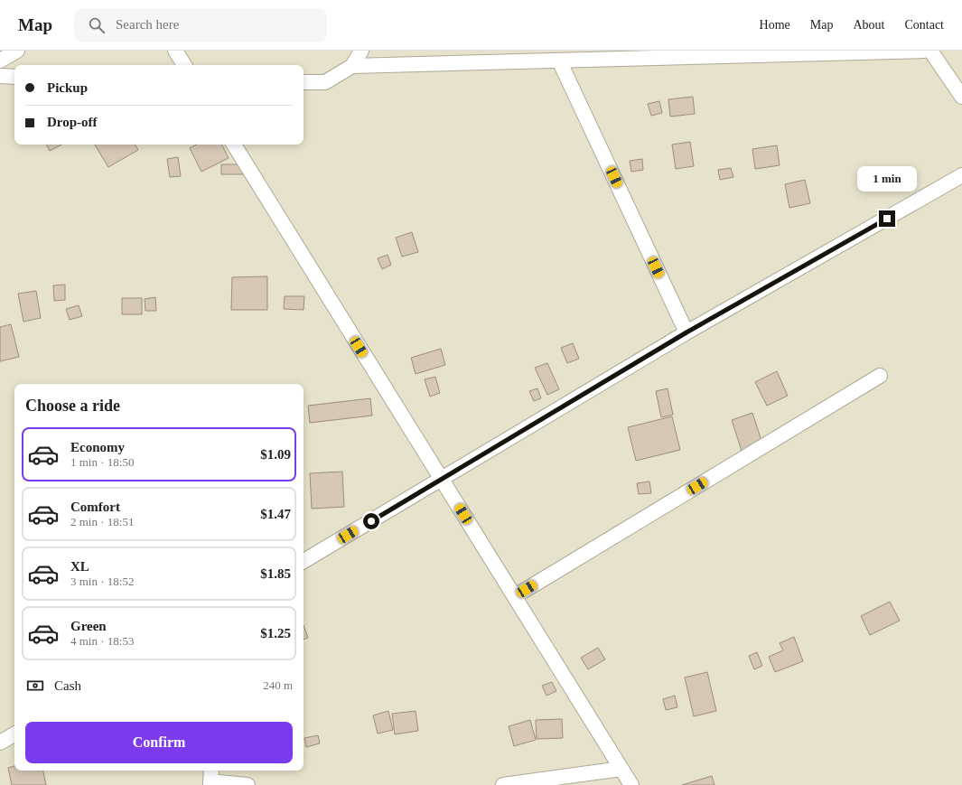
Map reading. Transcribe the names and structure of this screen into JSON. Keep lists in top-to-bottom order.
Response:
{
  "page": {
    "header": "Map",
    "search": "Search here",
    "nav": [
      "Home",
      "Map",
      "About",
      "Contact"
    ],
    "banner": ["Pickup", "Drop-off"],
    "bubble": "1 min",
    "heading": "Choose a ride",
    "list": [
      {
        "name": "Economy",
        "note": "1 min · 18:50",
        "value": "$1.09"
      },
      {
        "name": "Comfort",
        "note": "2 min · 18:51",
        "value": "$1.47"
      },
      {
        "name": "XL",
        "note": "3 min · 18:52",
        "value": "$1.85"
      },
      {
        "name": "Green",
        "note": "4 min · 18:53",
        "value": "$1.25"
      }
    ],
    "pay": ["Cash", "240 m"],
    "buttons": "Confirm"
  }
}
